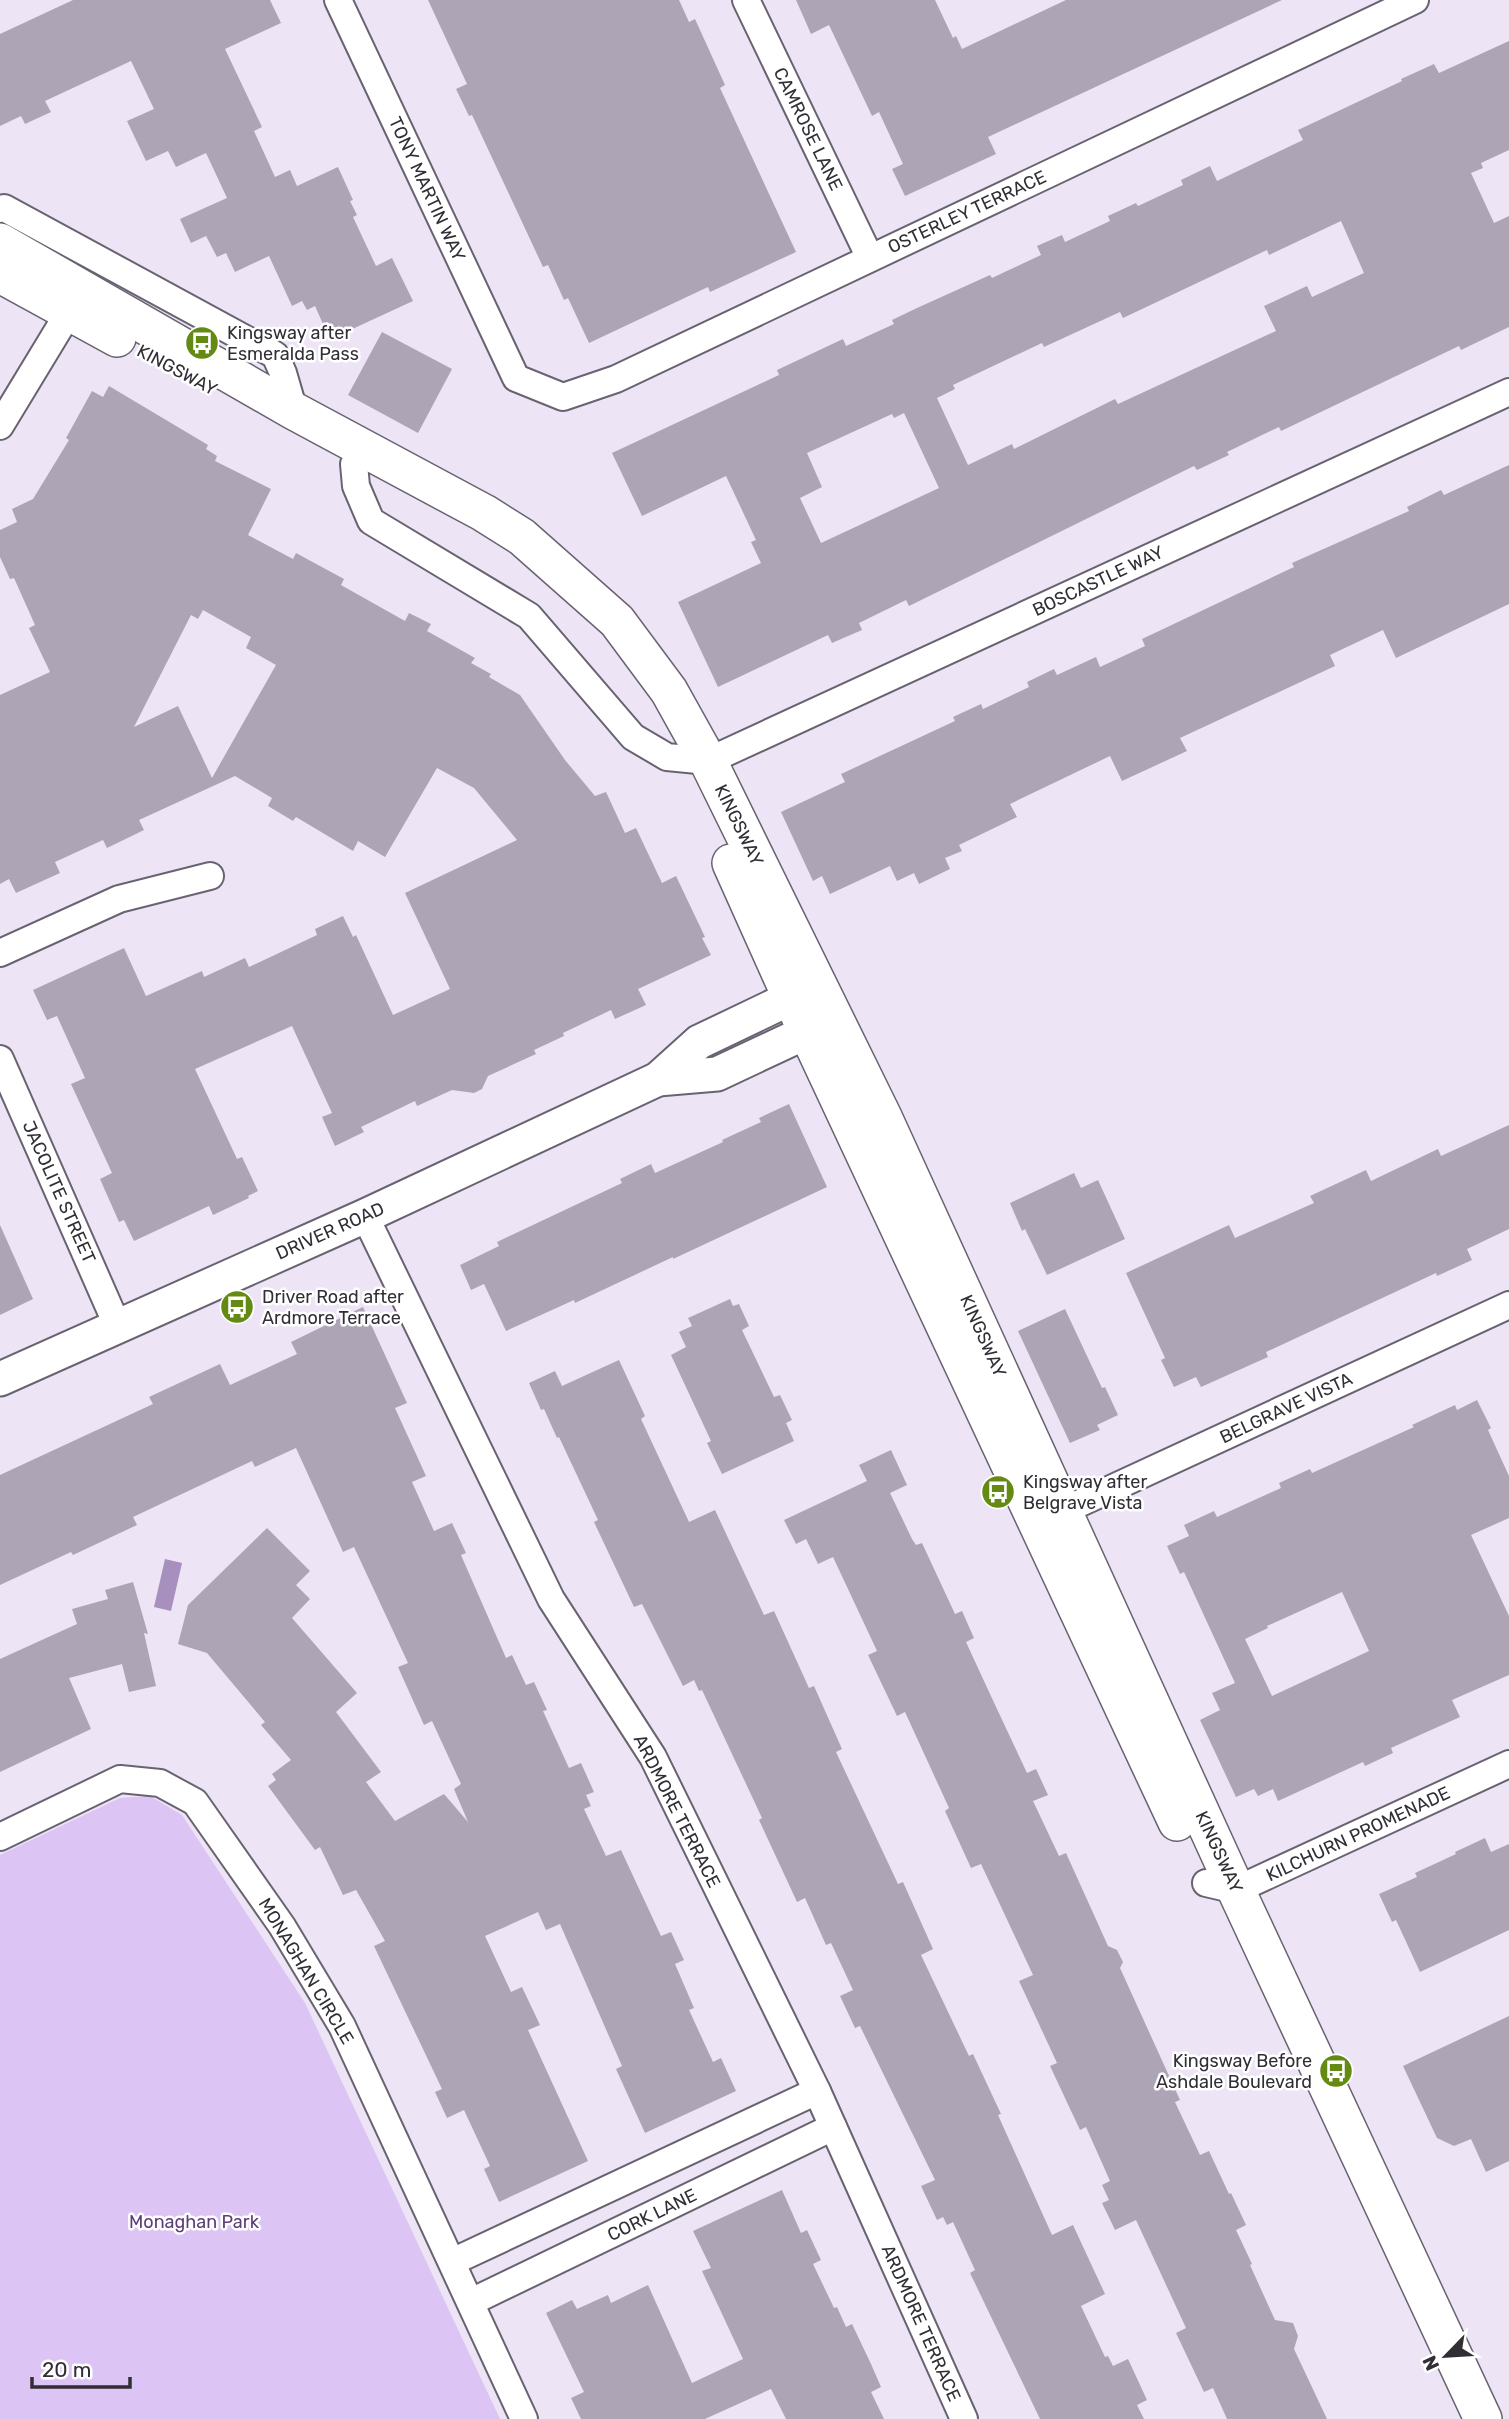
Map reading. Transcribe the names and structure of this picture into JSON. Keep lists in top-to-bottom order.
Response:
{
  "streets": {
    "main road": ["KINGSWAY"],
    "street": [
      "CAMROSE LANE",
      "TONY MARTIN WAY",
      "OSTERLEY TERRACE",
      "BOSCASTLE WAY",
      "JACOLITE STREET",
      "DRIVER ROAD",
      "BELGRAVE VISTA",
      "ARDMORE TERRACE",
      "KILCHURN PROMENADE",
      "MONAGHAN CIRCLE",
      "CORK LANE"
    ]
  },
  "crossings": [
    ["CAMROSE LANE", "OSTERLEY TERRACE"],
    ["TONY MARTIN WAY", "OSTERLEY TERRACE"],
    ["KINGSWAY", "BOSCASTLE WAY"],
    ["KINGSWAY", "DRIVER ROAD"],
    ["KINGSWAY", "BELGRAVE VISTA"],
    ["KINGSWAY", "KILCHURN PROMENADE"],
    ["JACOLITE STREET", "DRIVER ROAD"],
    ["DRIVER ROAD", "ARDMORE TERRACE"],
    ["ARDMORE TERRACE", "CORK LANE"],
    ["MONAGHAN CIRCLE", "CORK LANE"]
  ],
  "parks": ["Monaghan Park"],
  "places": {
    "bus stop": [
      "Kingsway after Esmeralda Pass",
      "Driver Road after Ardmore Terrace",
      "Kingsway after Belgrave Vista",
      "Kingsway Before Ashdale Boulevard"
    ]
  },
  "scale_bar": "20 m",
  "north": "bottom left"
}
